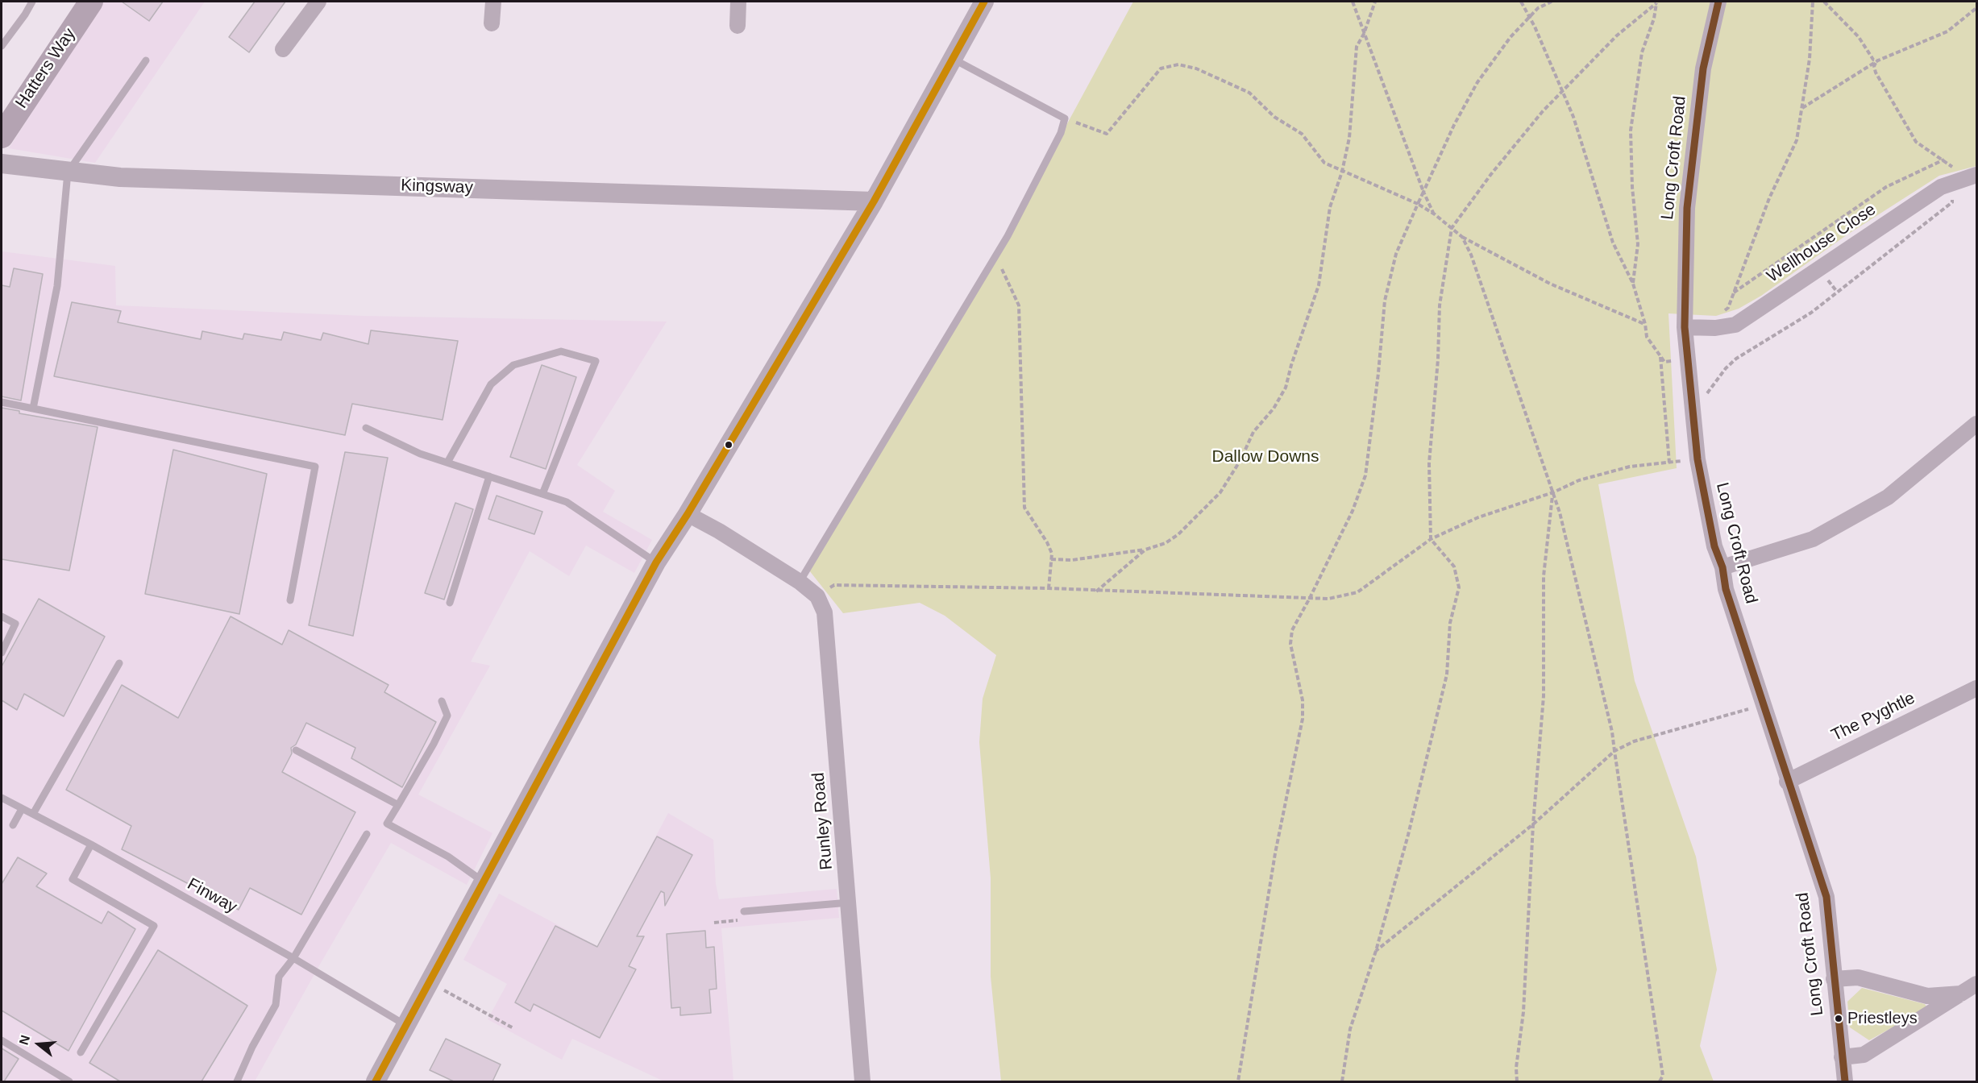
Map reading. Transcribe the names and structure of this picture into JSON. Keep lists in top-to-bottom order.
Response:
{
  "streets": {
    "main road": ["Hatters Way"],
    "street": [
      "Long Croft Road",
      "Kingsway",
      "Wellhouse Close",
      "The Pyghtle",
      "Runley Road"
    ],
    "lane": ["Finway"]
  },
  "crossings": [
    ["Long Croft Road", "Wellhouse Close"],
    ["Long Croft Road", "The Pyghtle"]
  ],
  "parks": ["Dallow Downs"],
  "places": ["Priestleys"],
  "north": "left"
}
